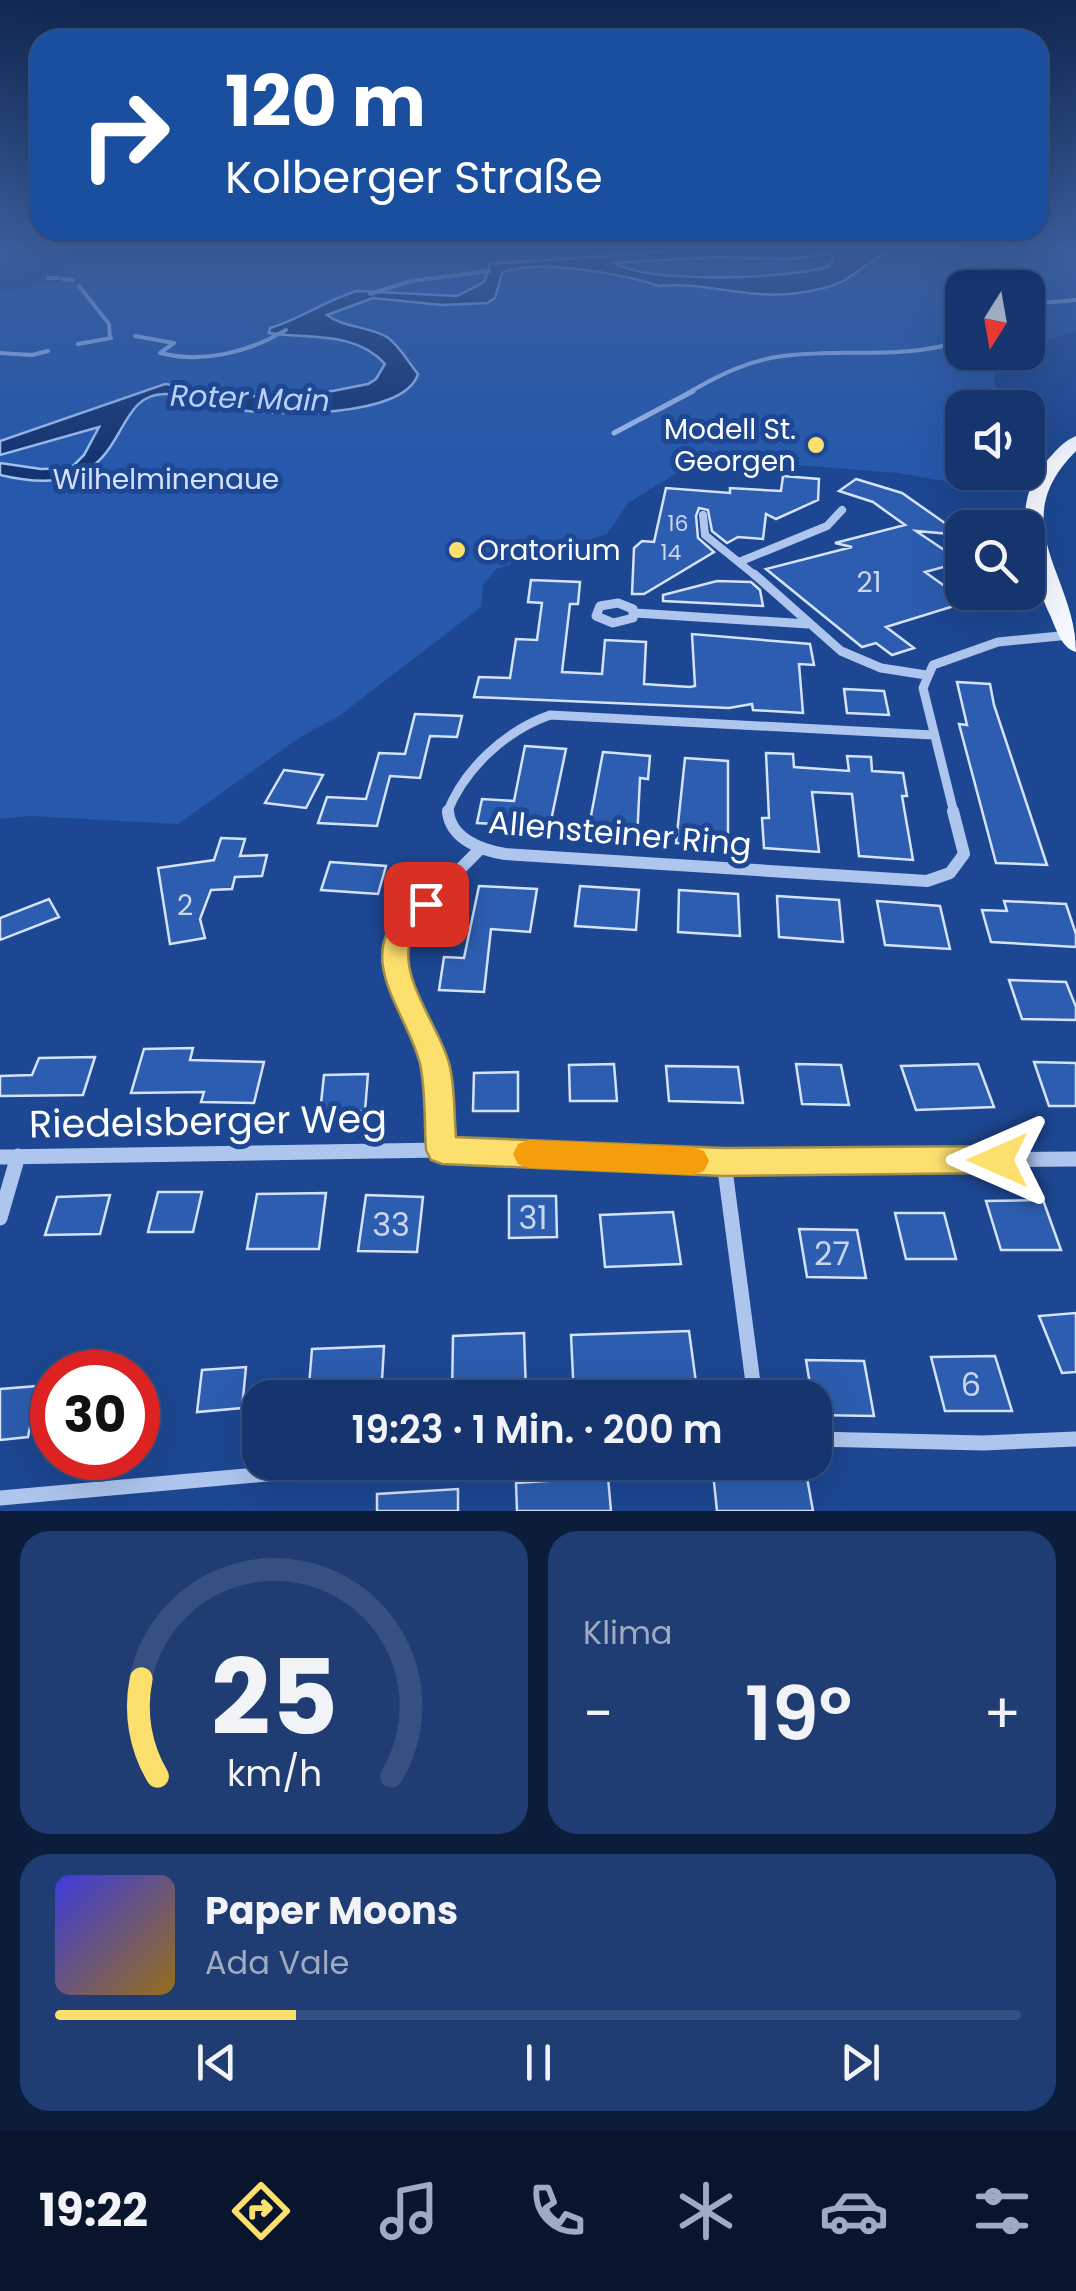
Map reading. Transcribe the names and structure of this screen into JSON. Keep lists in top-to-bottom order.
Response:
{
  "streets": {
    "street": ["Allensteiner Ring", "Riedelsberger Weg"]
  },
  "water": ["Roter Main"],
  "parks": ["Wilhelminenaue"],
  "places": ["Modell St. Georgen", "Oratorium"],
  "house_numbers": [
    "16",
    "14",
    "21",
    "2",
    "31",
    "33",
    "27",
    "6"
  ],
  "north": "bottom",
  "page": {
    "turn": ["120 m", "Kolberger Straße"],
    "limit": "30",
    "trip": "19:23 · 1 Min. · 200 m",
    "tile": "Klima",
    "heat": ["−", "19°", "+"],
    "song": ["Paper Moons", "Ada Vale"],
    "tabs": "19:22",
    "gauge": ["25", "km/h"]
  }
}
